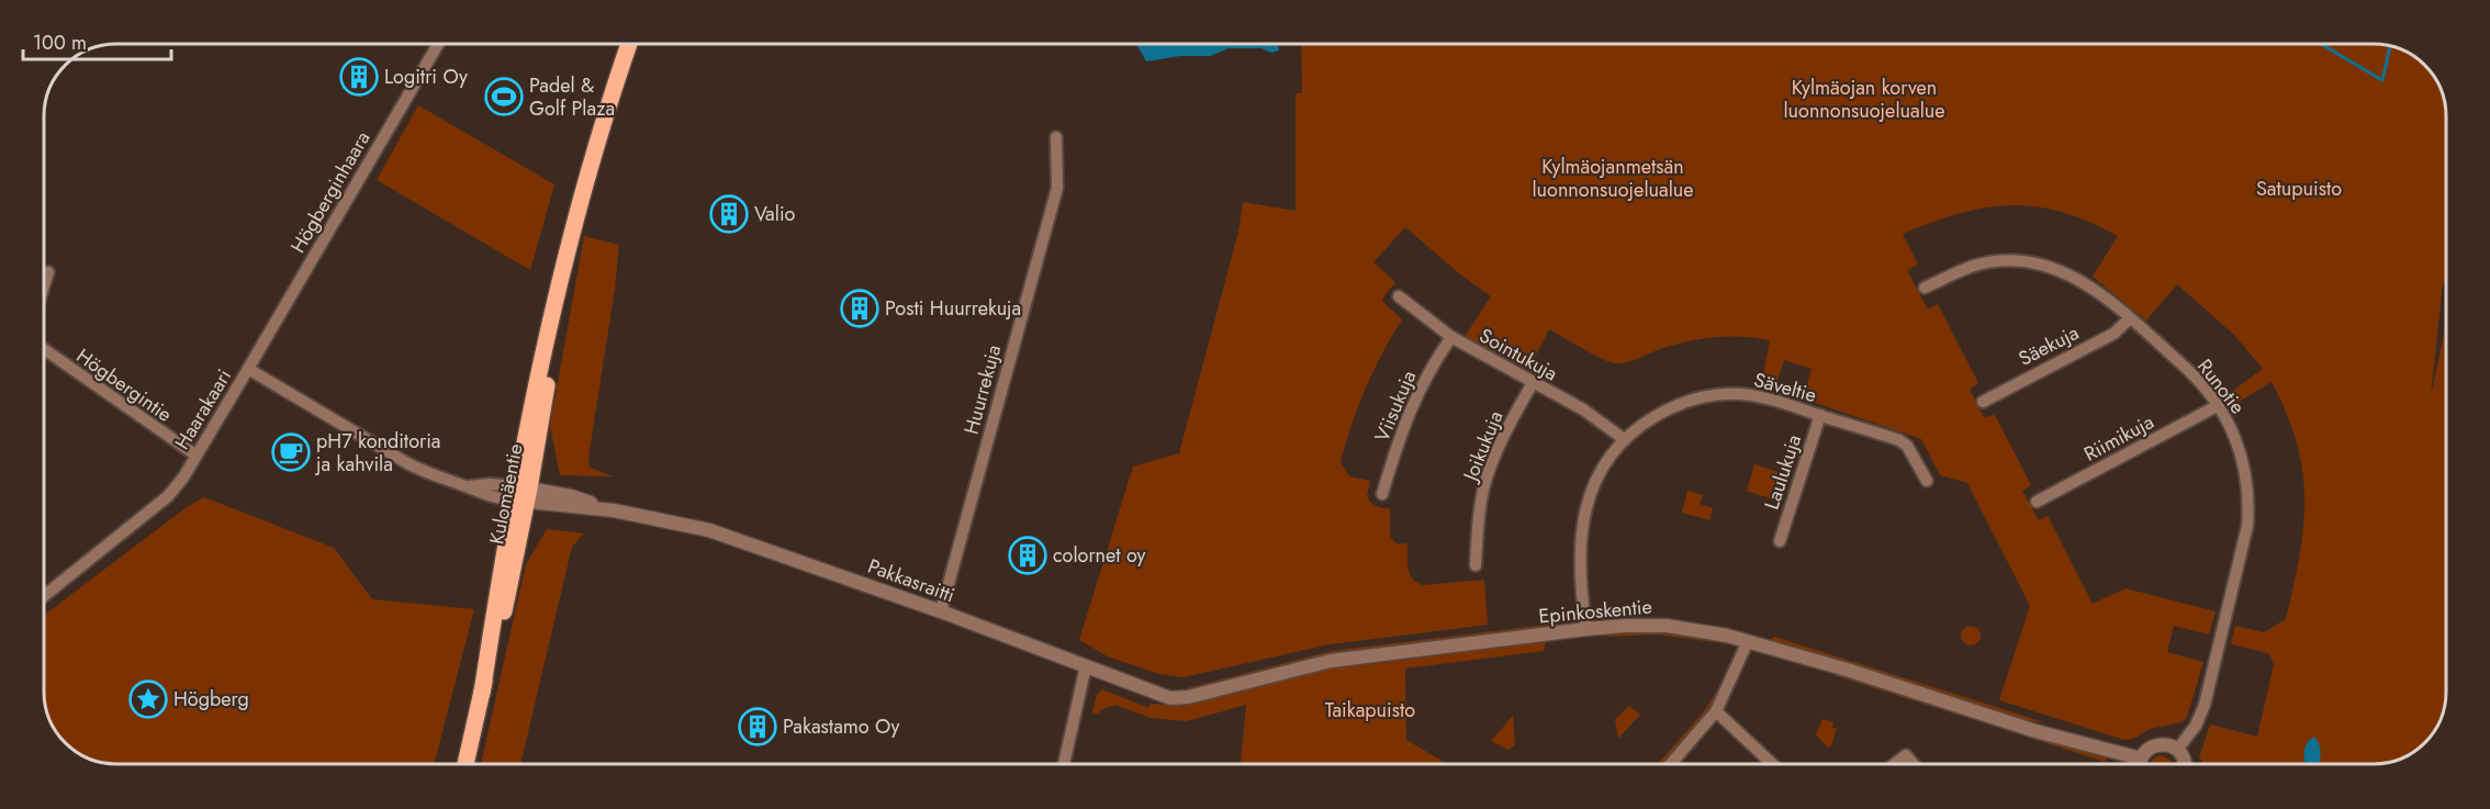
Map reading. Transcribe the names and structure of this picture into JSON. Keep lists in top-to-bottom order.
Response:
{
  "streets": {
    "main road": ["Kulomäentie"],
    "street": [
      "Högberginhaara",
      "Säekuja",
      "Sointukuja",
      "Högbergintie",
      "Runotie",
      "Säveltie",
      "Huurrekuja",
      "Viisukuja",
      "Haarakaari",
      "Riimikuja",
      "Joikukuja",
      "Laulukuja",
      "Pakkasraitti",
      "Epinkoskentie"
    ]
  },
  "crossings": [
    ["Högberginhaara", "Haarakaari"],
    ["Säekuja", "Runotie"],
    ["Sointukuja", "Säveltie"],
    ["Sointukuja", "Viisukuja"],
    ["Sointukuja", "Joikukuja"],
    ["Högbergintie", "Haarakaari"],
    ["Runotie", "Riimikuja"],
    ["Säveltie", "Laulukuja"],
    ["Säveltie", "Epinkoskentie"],
    ["Huurrekuja", "Pakkasraitti"],
    ["Haarakaari", "Kulomäentie"],
    ["Haarakaari", "Pakkasraitti"],
    ["Kulomäentie", "Pakkasraitti"],
    ["Pakkasraitti", "Epinkoskentie"]
  ],
  "parks": [
    "Kylmäojan korven luonnonsuojelualue",
    "Kylmäojanmetsän luonnonsuojelualue",
    "Satupuisto",
    "Taikapuisto"
  ],
  "places": {
    "building": [
      "Logitri Oy",
      "Valio",
      "Posti Huurrekuja",
      "colornet oy",
      "Pakastamo Oy"
    ],
    "sports": ["Padel & Golf Plaza"],
    "cafe": ["pH7 konditoria ja kahvila"],
    "place": ["Högberg"]
  },
  "scale_bar": "100 m"
}
